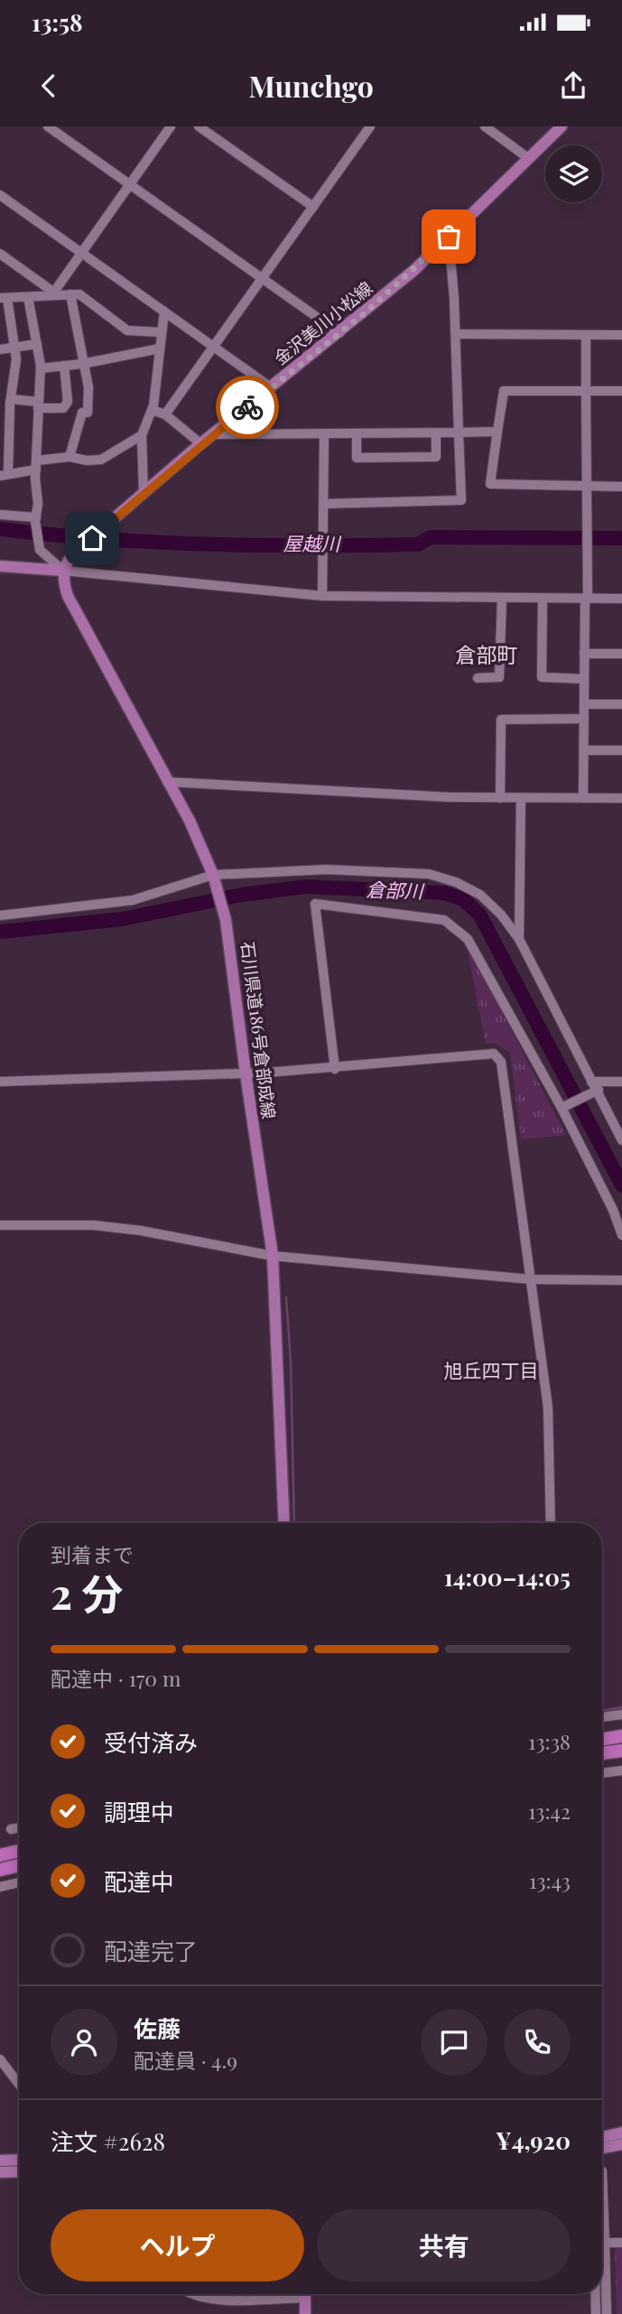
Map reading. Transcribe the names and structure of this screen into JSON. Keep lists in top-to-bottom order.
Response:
{
  "streets": {
    "main road": ["金沢美川小松線", "石川県道186号倉部成線"]
  },
  "crossings": [
    ["金沢美川小松線", "石川県道186号倉部成線"]
  ],
  "districts": ["倉部町", "旭丘四丁目"],
  "water": ["屋越川", "倉部川"],
  "page": {
    "status": "13:58",
    "header": "Munchgo",
    "heading": ["2 分", "到着まで", "14:00–14:05"],
    "panel": [
      "佐藤",
      "配達員 · 4.9",
      "注文 #2628",
      "¥4,920"
    ],
    "bar": "配達中 · 170 m",
    "list": [
      ["受付済み", "13:38"],
      ["調理中", "13:42"],
      ["配達中", "13:43"],
      "配達完了"
    ],
    "buttons": ["ヘルプ", "共有"]
  }
}
